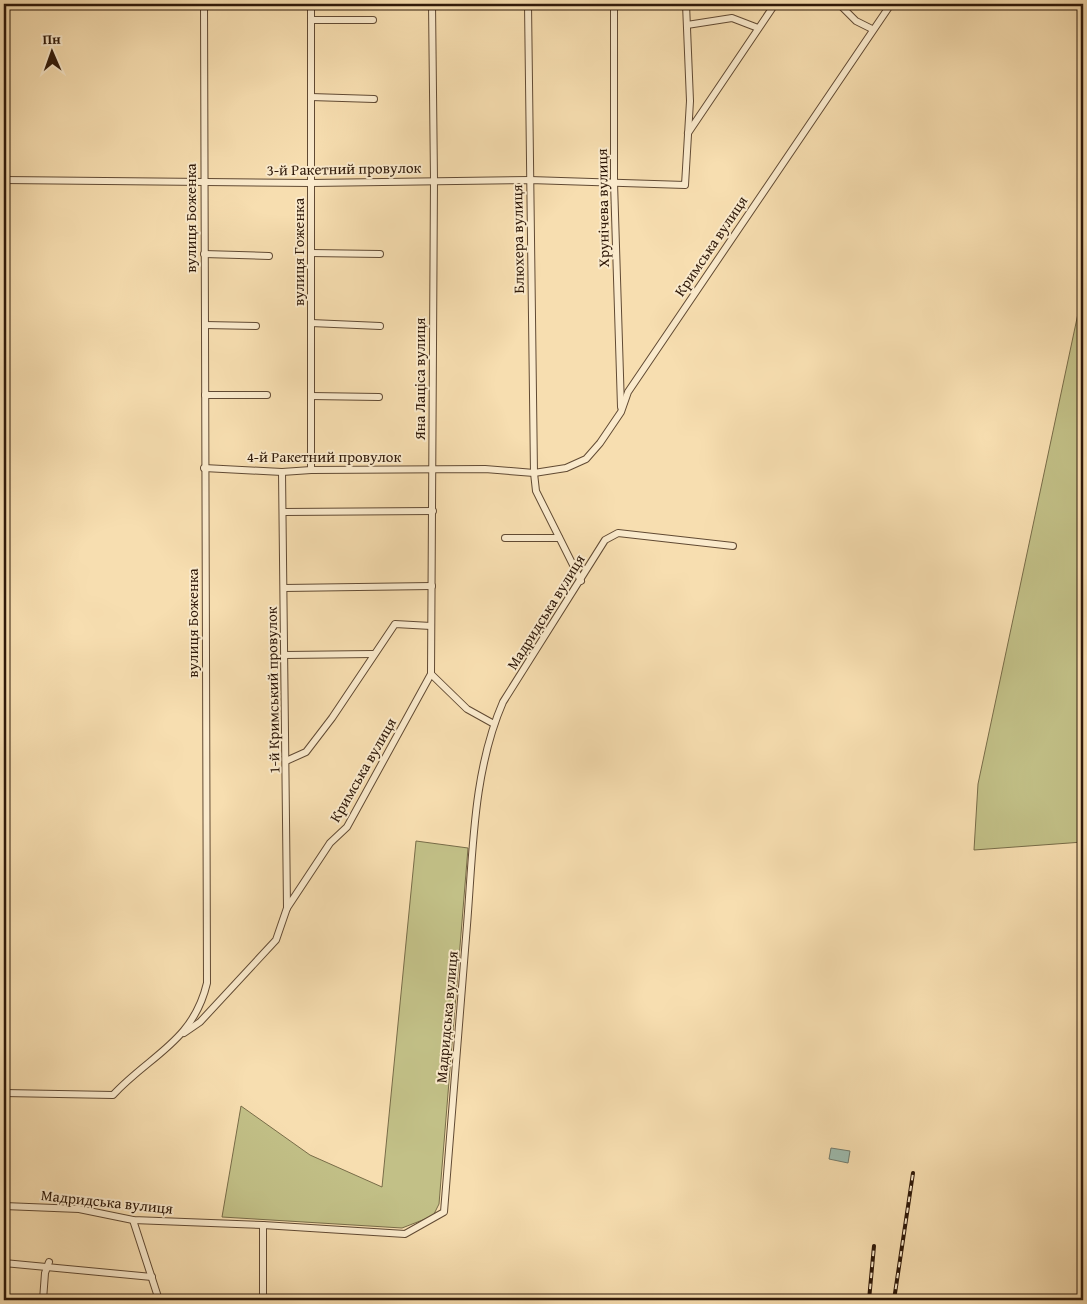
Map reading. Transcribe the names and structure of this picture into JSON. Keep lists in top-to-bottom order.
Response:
{
  "streets": {
    "street": [
      "3-й Ракетний провулок",
      "Хрунічева вулиця",
      "вулиця Боженка",
      "Блюхера вулиця",
      "Кримська вулиця",
      "вулиця Гоженка",
      "Яна Лаціса вулиця",
      "4-й Ракетний провулок",
      "Мадридська вулиця",
      "1-й Кримський провулок"
    ]
  },
  "crossings": [
    ["3-й Ракетний провулок", "Хрунічева вулиця"],
    ["3-й Ракетний провулок", "вулиця Боженка"],
    ["3-й Ракетний провулок", "Блюхера вулиця"],
    ["3-й Ракетний провулок", "вулиця Гоженка"],
    ["3-й Ракетний провулок", "Яна Лаціса вулиця"],
    ["Хрунічева вулиця", "Кримська вулиця"],
    ["вулиця Боженка", "Кримська вулиця"],
    ["вулиця Боженка", "4-й Ракетний провулок"],
    ["Блюхера вулиця", "Кримська вулиця"],
    ["Блюхера вулиця", "4-й Ракетний провулок"],
    ["Блюхера вулиця", "Мадридська вулиця"],
    ["Кримська вулиця", "Яна Лаціса вулиця"],
    ["Кримська вулиця", "4-й Ракетний провулок"],
    ["Кримська вулиця", "1-й Кримський провулок"],
    ["вулиця Гоженка", "4-й Ракетний провулок"],
    ["Яна Лаціса вулиця", "4-й Ракетний провулок"],
    ["4-й Ракетний провулок", "1-й Кримський провулок"]
  ],
  "north": "top"
}
